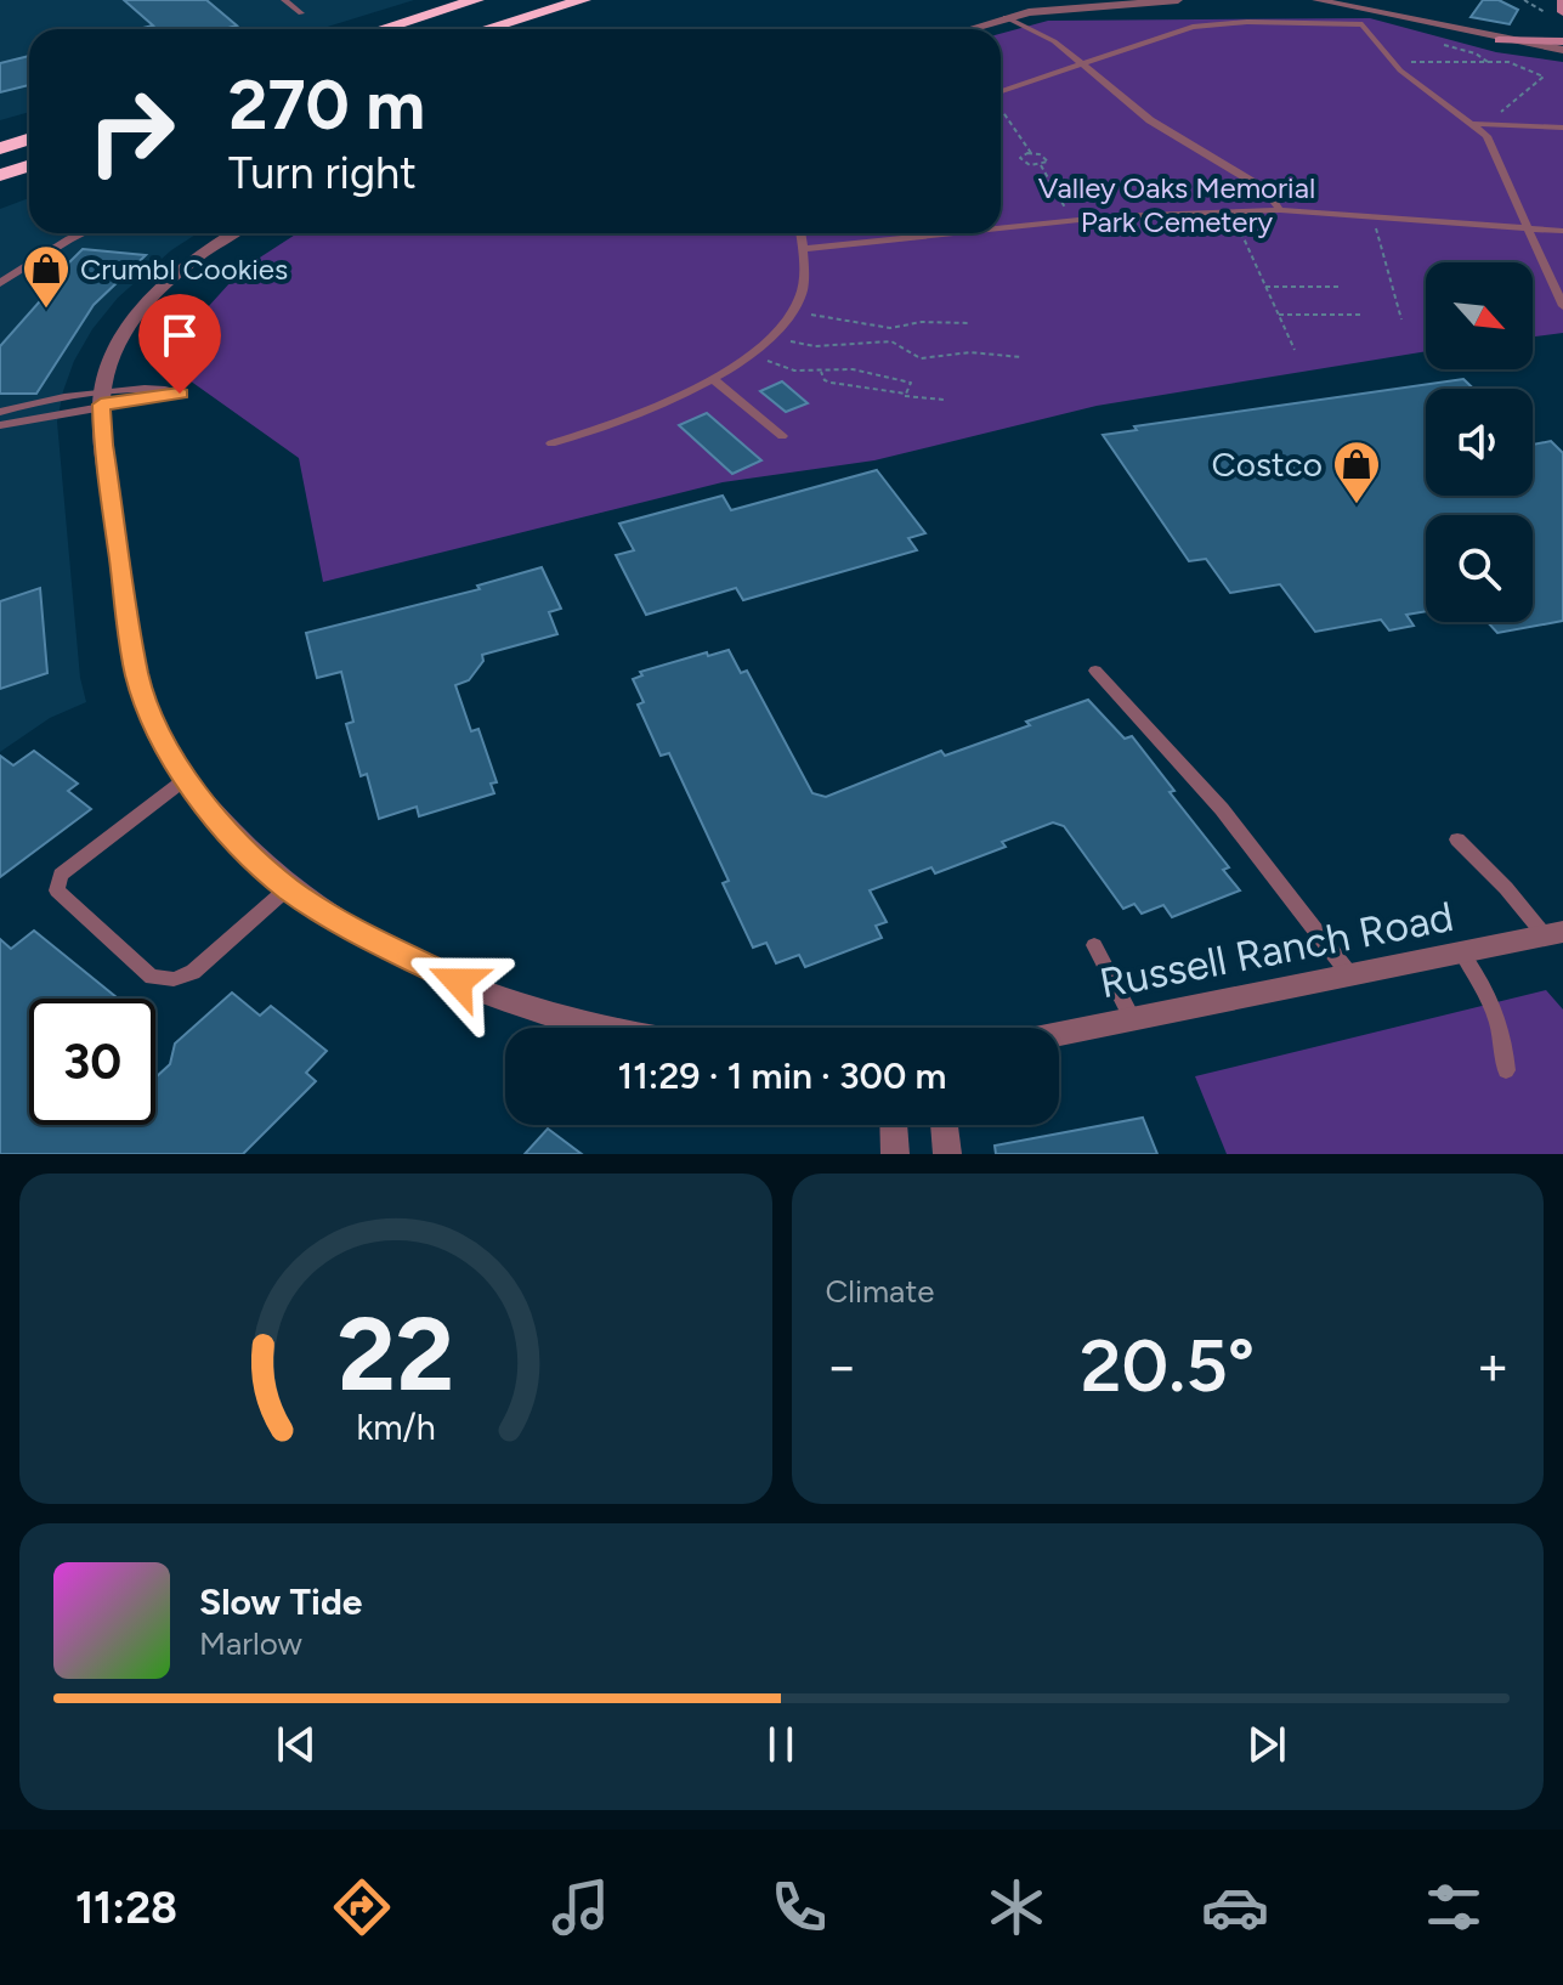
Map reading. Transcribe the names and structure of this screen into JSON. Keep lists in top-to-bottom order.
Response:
{
  "streets": {
    "street": ["Russell Ranch Road"]
  },
  "parks": ["Valley Oaks Memorial Park Cemetery"],
  "places": {
    "shop": ["Crumbl Cookies", "Costco"]
  },
  "north": "bottom right",
  "page": {
    "turn": ["270 m", "Turn right"],
    "limit": "30",
    "trip": "11:29 · 1 min · 300 m",
    "tile": "Climate",
    "heat": ["−", "20.5°", "+"],
    "song": ["Slow Tide", "Marlow"],
    "tabs": "11:28",
    "gauge": ["22", "km/h"]
  }
}
